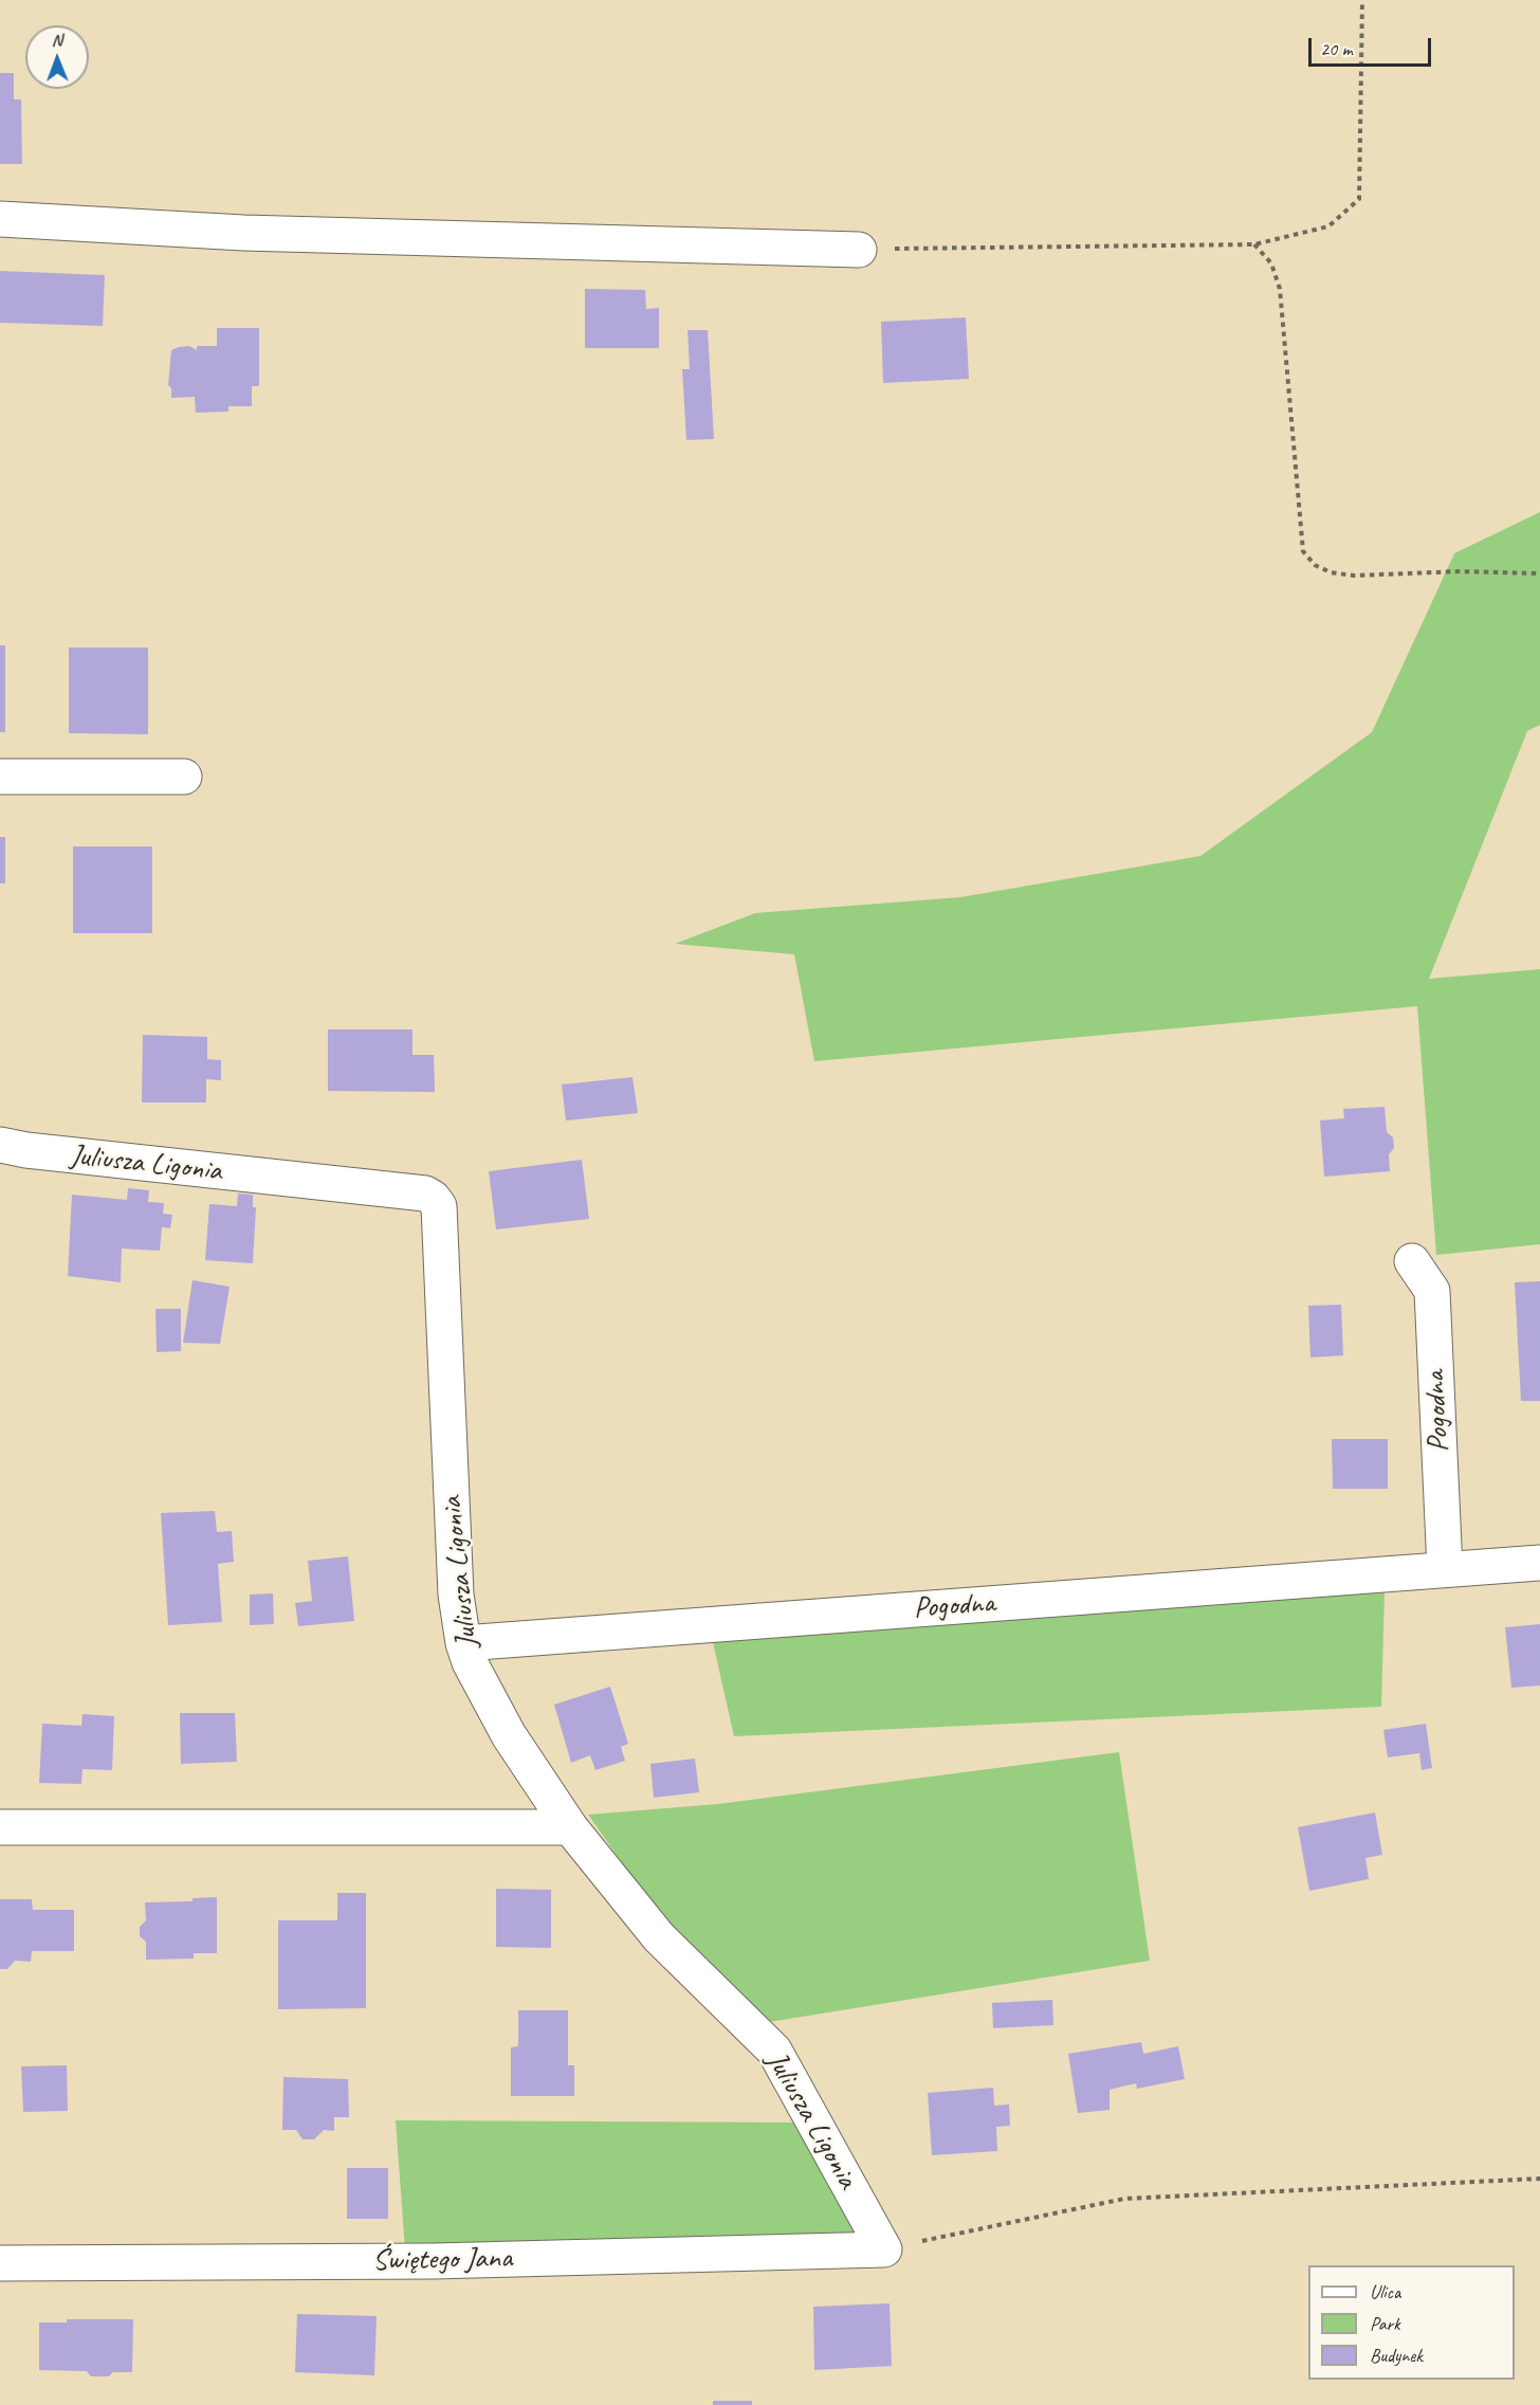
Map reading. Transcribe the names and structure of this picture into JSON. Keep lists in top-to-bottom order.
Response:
{
  "streets": {
    "street": ["Juliusza Ligonia", "Pogodna", "Świętego Jana"]
  },
  "crossings": [
    ["Juliusza Ligonia", "Pogodna"],
    ["Juliusza Ligonia", "Świętego Jana"]
  ],
  "legend": ["Ulica", "Park", "Budynek"],
  "scale_bar": "20 m",
  "north": "top"
}
